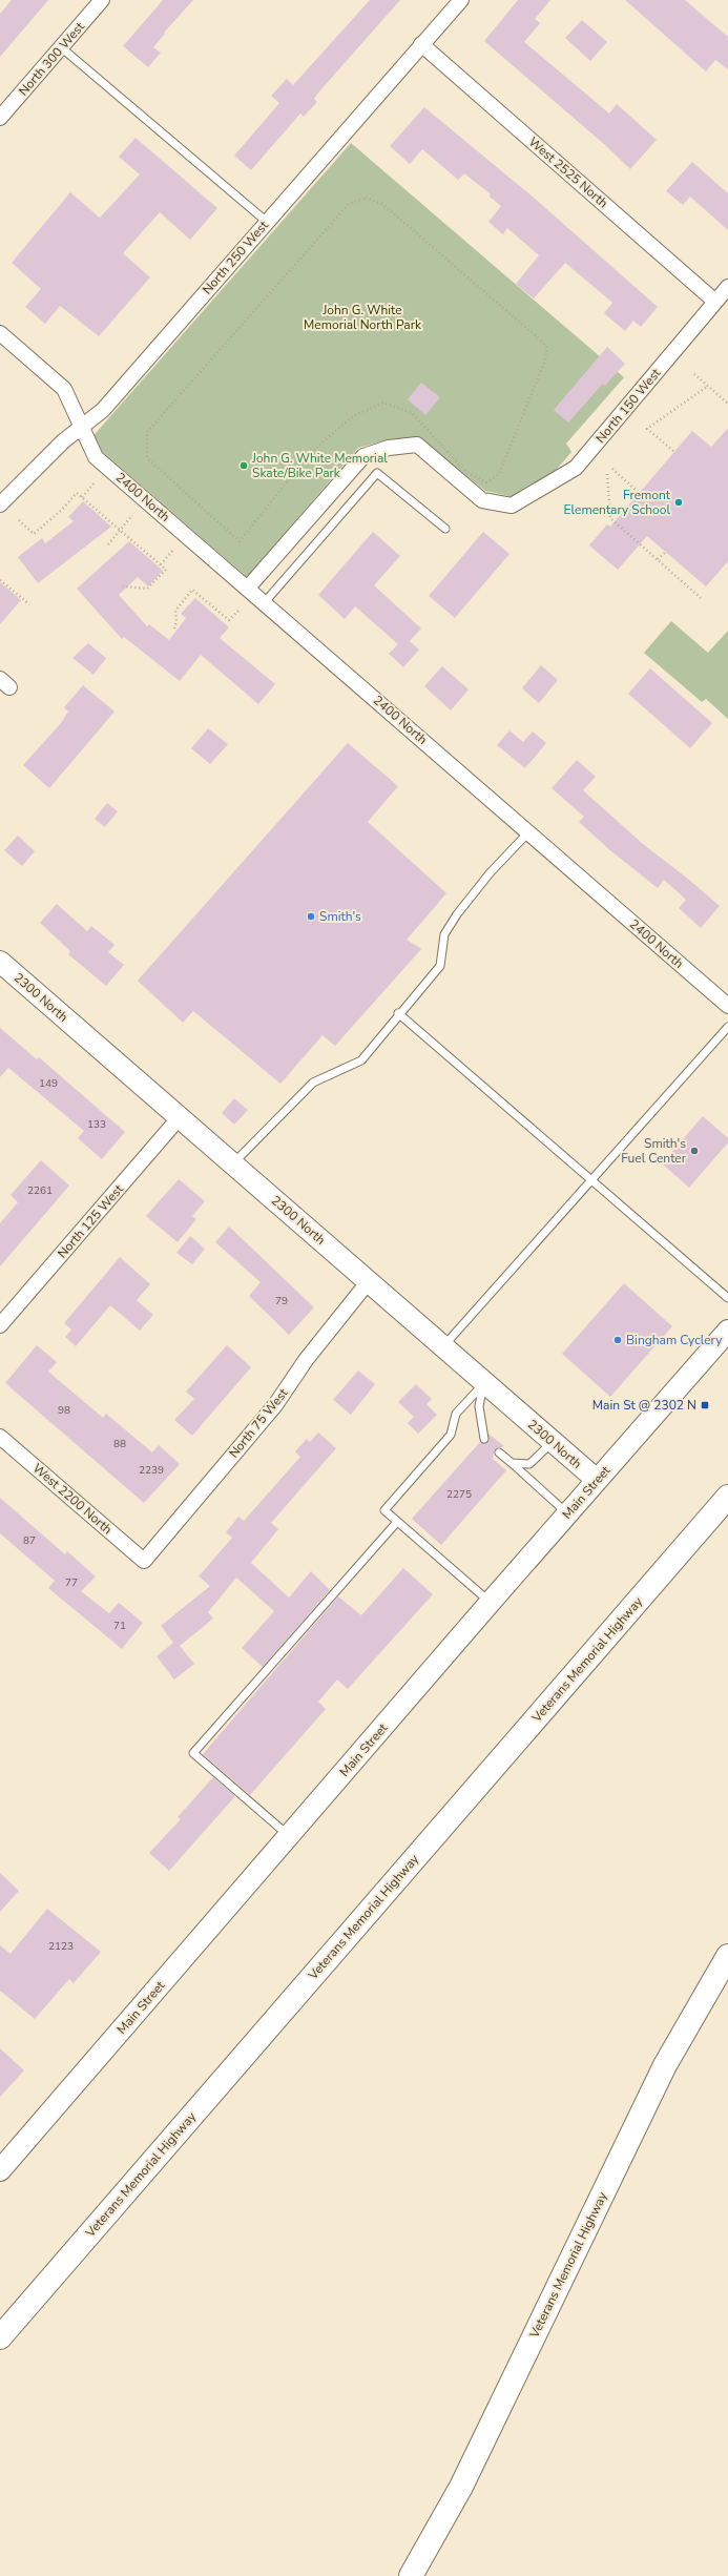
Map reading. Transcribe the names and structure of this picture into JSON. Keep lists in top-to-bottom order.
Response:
{
  "streets": {
    "highway": ["Veterans Memorial Highway"],
    "main road": ["2300 North", "Main Street"],
    "street": [
      "North 300 West",
      "West 2525 North",
      "North 250 West",
      "North 150 West",
      "2400 North",
      "North 125 West",
      "North 75 West",
      "West 2200 North"
    ]
  },
  "crossings": [
    ["West 2525 North", "North 250 West"],
    ["West 2525 North", "North 150 West"],
    ["North 250 West", "2400 North"],
    ["North 150 West", "2400 North"],
    ["2300 North", "North 125 West"],
    ["2300 North", "North 75 West"],
    ["2300 North", "Main Street"],
    ["North 75 West", "West 2200 North"]
  ],
  "parks": ["John G. White Memorial North Park"],
  "places": {
    "other": [
      "John G. White Memorial Skate/Bike Park",
      "Fremont Elementary School",
      "Smith's",
      "Smith's Fuel Center",
      "Bingham Cyclery"
    ],
    "transit": ["Main St @ 2302 N"]
  },
  "house_numbers": [
    "149",
    "133",
    "2261",
    "79",
    "98",
    "88",
    "2239",
    "2275",
    "87",
    "77",
    "71",
    "2123"
  ]
}
